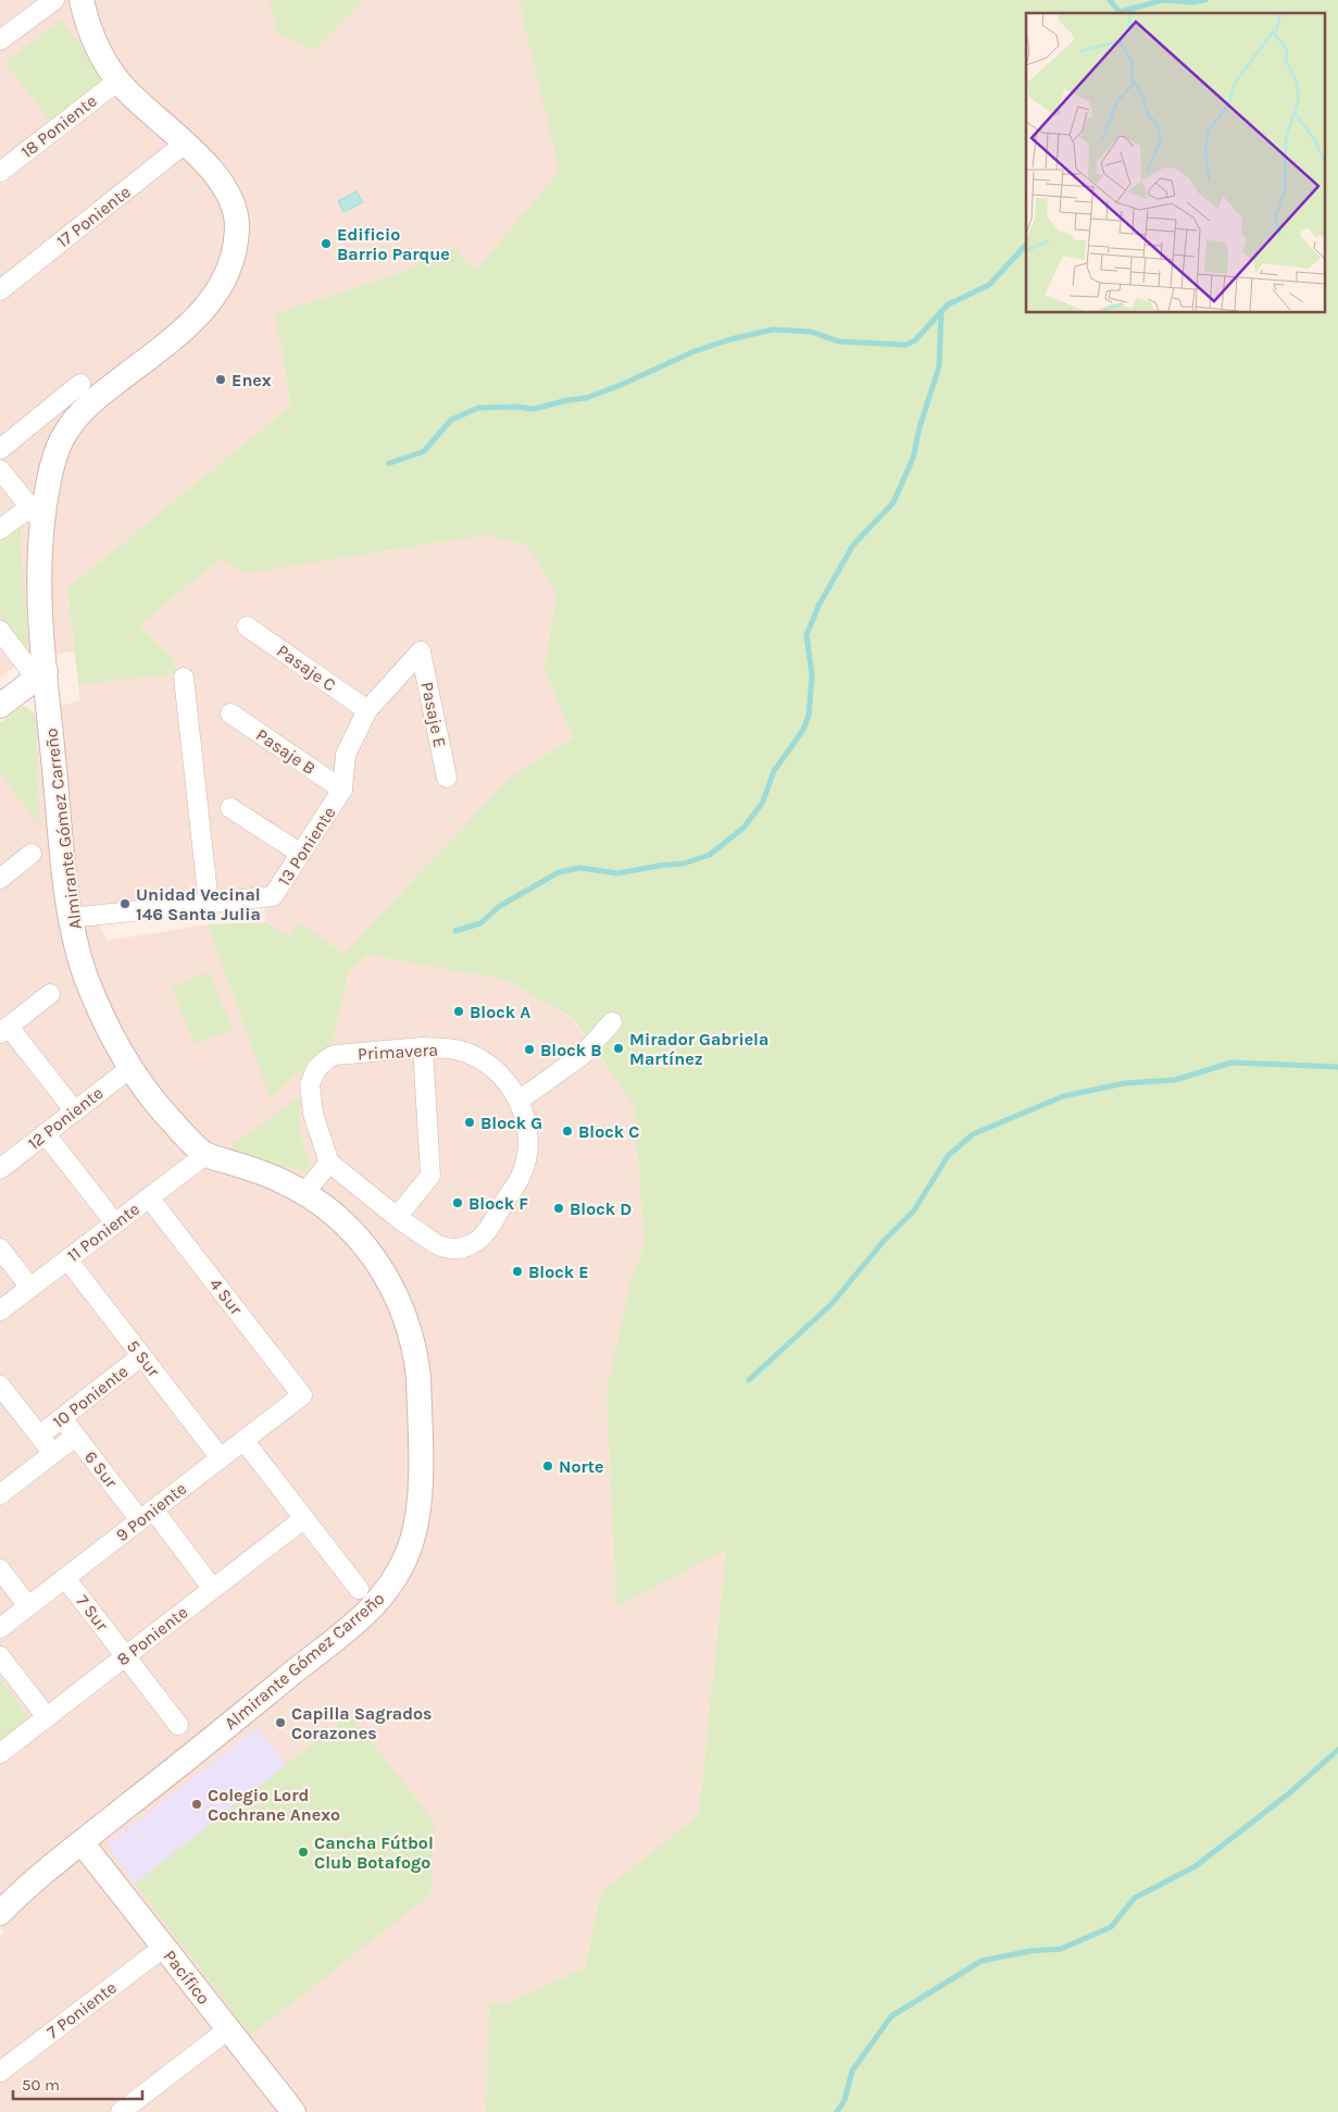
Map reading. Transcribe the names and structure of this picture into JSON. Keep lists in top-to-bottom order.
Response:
{
  "streets": {
    "street": [
      "18 Poniente",
      "17 Poniente",
      "Pasaje C",
      "Pasaje E",
      "Pasaje B",
      "Almirante Gómez Carreño",
      "13 Poniente",
      "Primavera",
      "12 Poniente",
      "11 Poniente",
      "4 Sur",
      "5 Sur",
      "10 Poniente",
      "6 Sur",
      "9 Poniente",
      "7 Sur",
      "8 Poniente",
      "Pacífico",
      "7 Poniente"
    ]
  },
  "crossings": [
    ["18 Poniente", "Almirante Gómez Carreño"],
    ["17 Poniente", "Almirante Gómez Carreño"],
    ["Pasaje C", "13 Poniente"],
    ["Pasaje E", "13 Poniente"],
    ["Pasaje B", "13 Poniente"],
    ["Almirante Gómez Carreño", "13 Poniente"],
    ["Almirante Gómez Carreño", "12 Poniente"],
    ["Almirante Gómez Carreño", "11 Poniente"],
    ["Almirante Gómez Carreño", "Pacífico"],
    ["11 Poniente", "4 Sur"],
    ["11 Poniente", "5 Sur"],
    ["4 Sur", "9 Poniente"],
    ["5 Sur", "10 Poniente"],
    ["5 Sur", "9 Poniente"],
    ["10 Poniente", "6 Sur"],
    ["6 Sur", "9 Poniente"],
    ["6 Sur", "8 Poniente"],
    ["9 Poniente", "7 Sur"],
    ["7 Sur", "8 Poniente"],
    ["Pacífico", "7 Poniente"]
  ],
  "places": [
    "Edificio Barrio Parque",
    "Enex",
    "Unidad Vecinal 146 Santa Julia",
    "Block A",
    "Mirador Gabriela Martínez",
    "Block B",
    "Block G",
    "Block C",
    "Block F",
    "Block D",
    "Block E",
    "Norte",
    "Capilla Sagrados Corazones",
    "Colegio Lord Cochrane Anexo",
    "Cancha Fútbol Club Botafogo"
  ],
  "scale_bar": "50 m"
}
